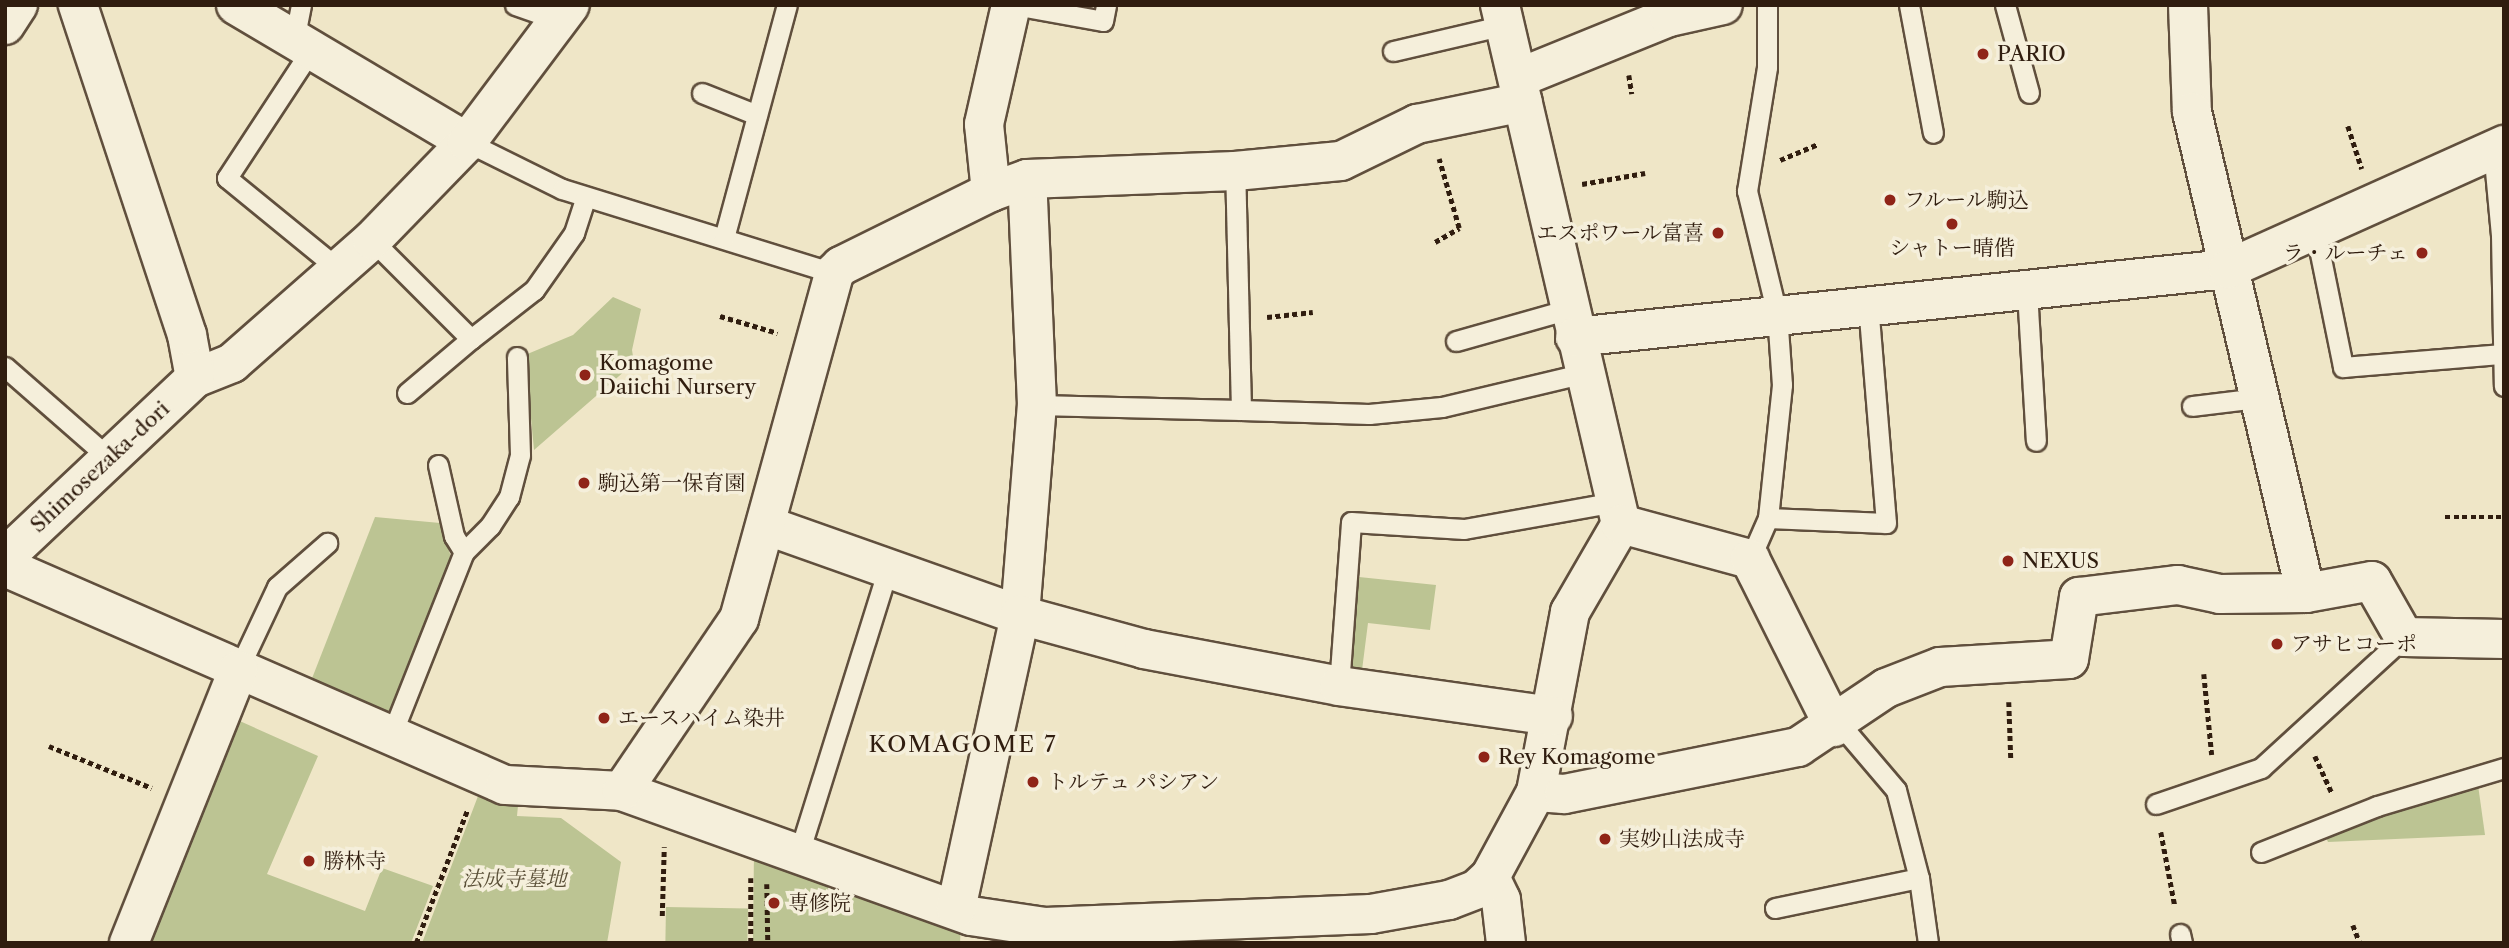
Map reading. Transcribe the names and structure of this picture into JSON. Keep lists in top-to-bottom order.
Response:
{
  "streets": {
    "street": ["Shimosezaka-dori"]
  },
  "districts": ["KOMAGOME 7"],
  "parks": ["法成寺墓地"],
  "places": [
    "PARIO",
    "フルール駒込",
    "シャトー晴偕",
    "エスポワール富喜",
    "ラ・ルーチェ",
    "Komagome Daiichi Nursery",
    "駒込第一保育園",
    "NEXUS",
    "アサヒコーポ",
    "エースハイム染井",
    "Rey Komagome",
    "トルテュ パシアン",
    "実妙山法成寺",
    "勝林寺",
    "専修院"
  ]
}
